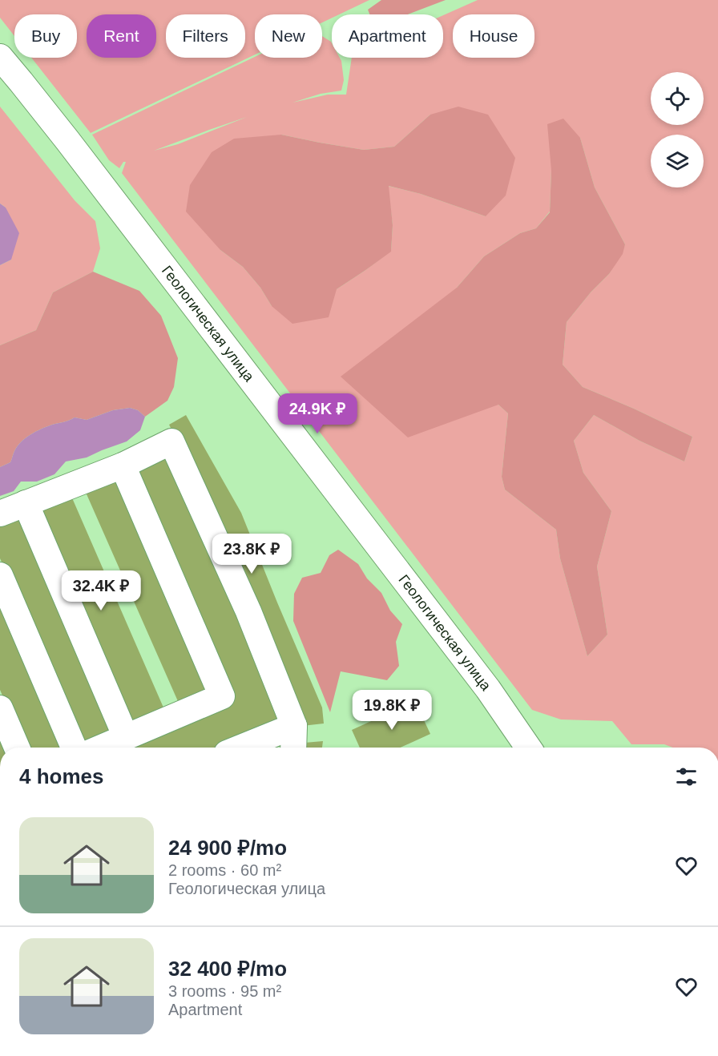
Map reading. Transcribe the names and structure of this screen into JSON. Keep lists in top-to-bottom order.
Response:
{
  "streets": {
    "street": ["Геологическая улица"]
  },
  "page": {
    "chip": [
      "Buy",
      "Rent",
      "Filters",
      "New",
      "Apartment",
      "House"
    ],
    "price": [
      "24.9K ₽",
      "23.8K ₽",
      "32.4K ₽",
      "19.8K ₽"
    ],
    "heading": "4 homes",
    "list": [
      {
        "name": "24 900 ₽/mo",
        "note": "2 rooms · 60 m² · Геологическая улица"
      },
      {
        "name": "32 400 ₽/mo",
        "note": "3 rooms · 95 m² · Apartment"
      }
    ]
  }
}
